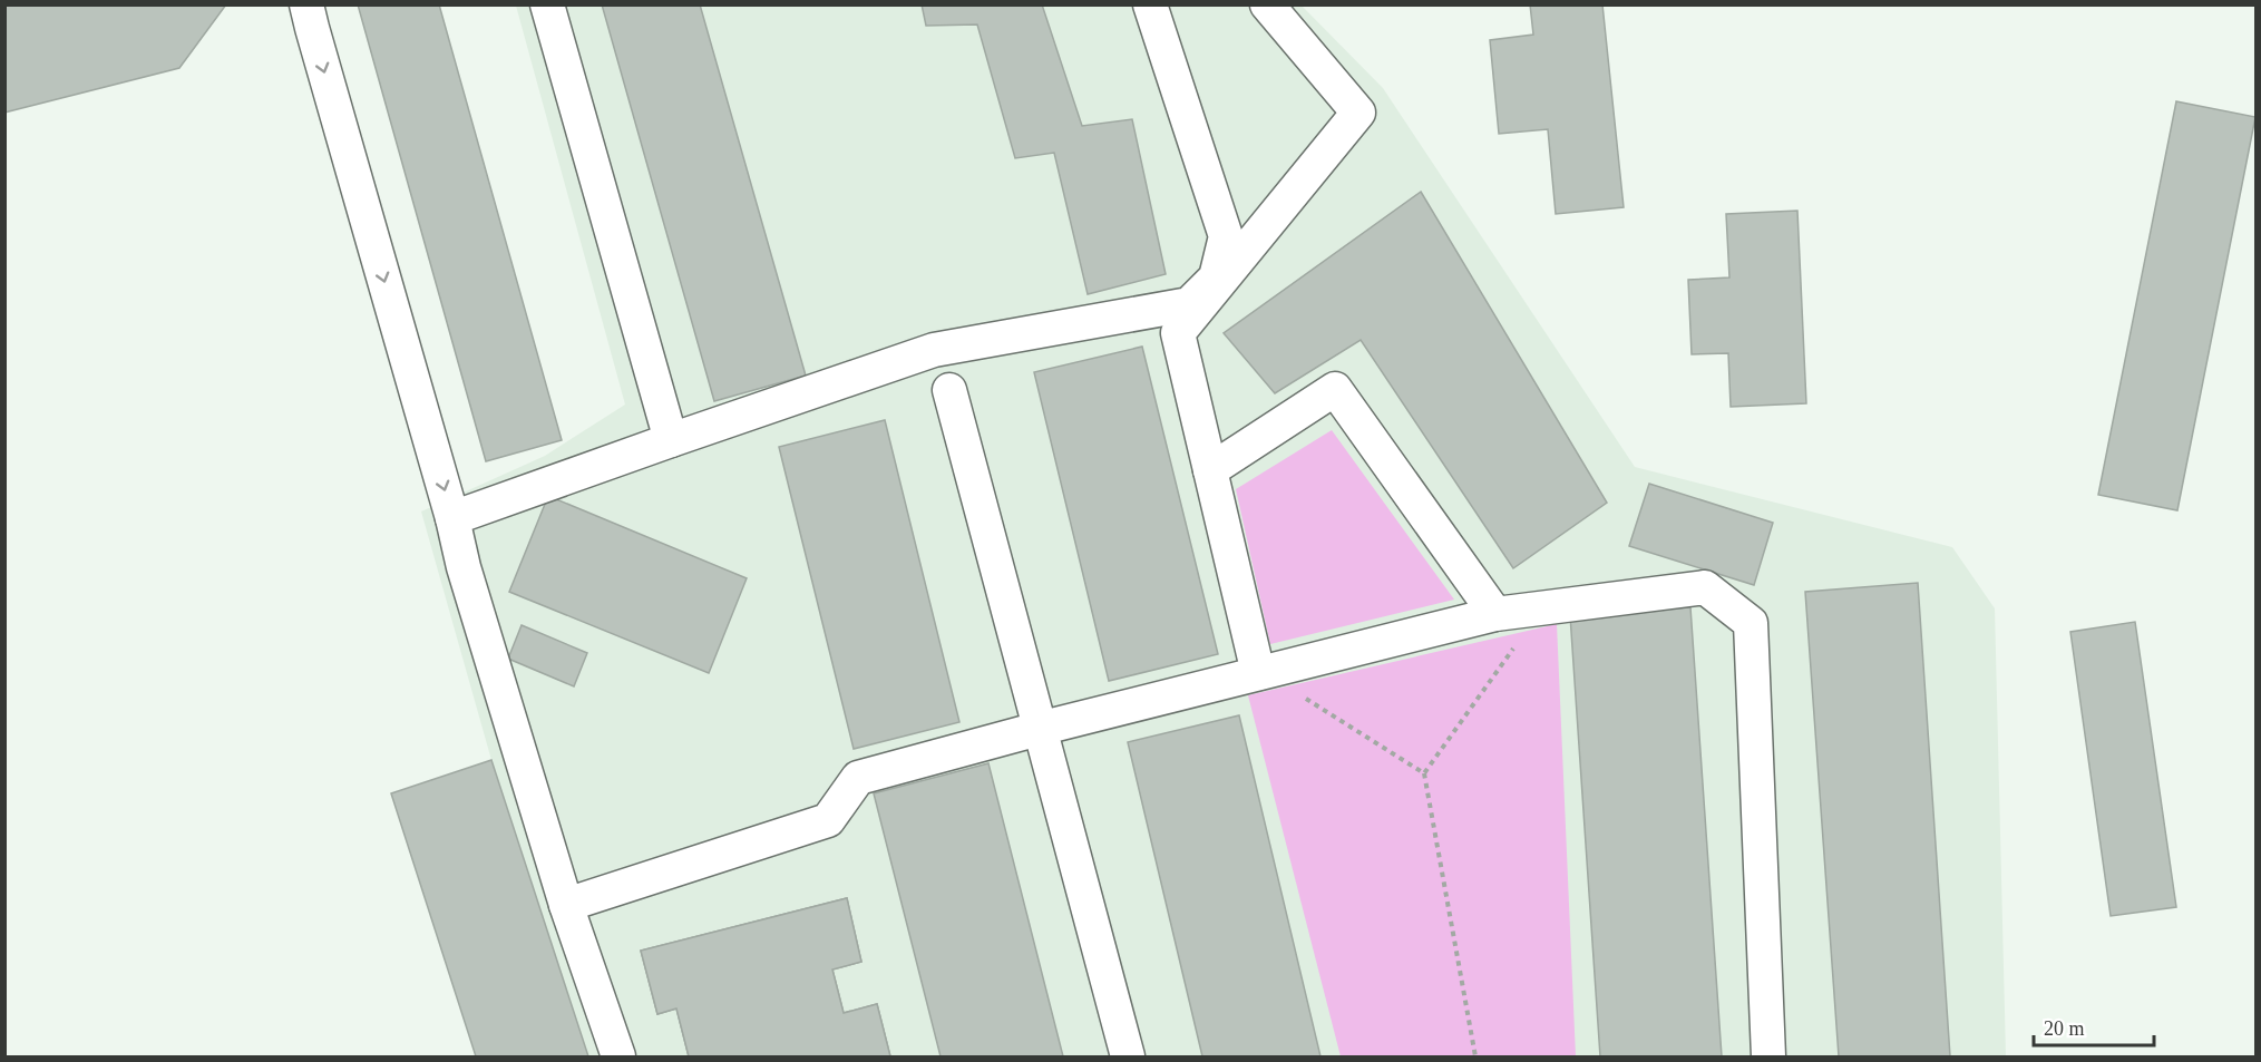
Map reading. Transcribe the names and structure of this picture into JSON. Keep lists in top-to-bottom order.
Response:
{
  "scale_bar": "20 m"
}
